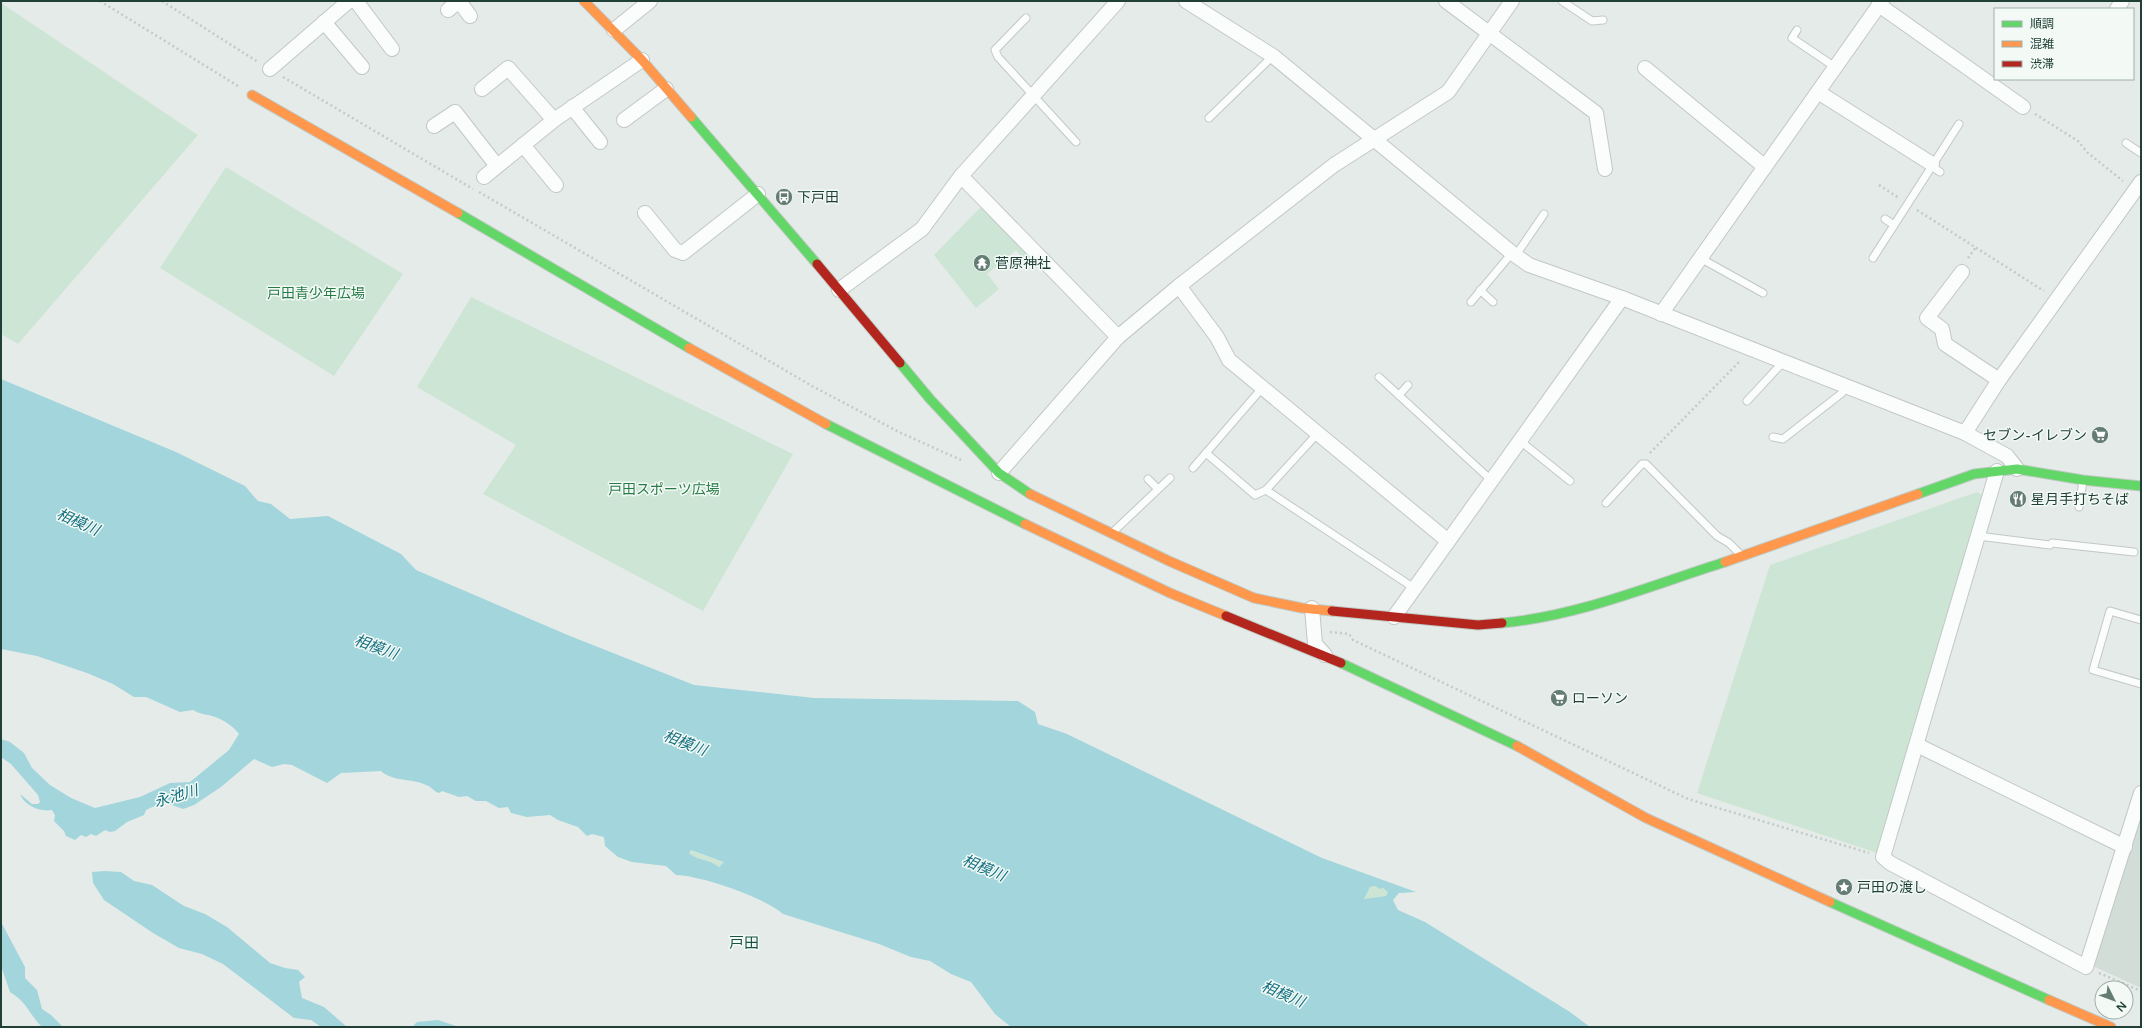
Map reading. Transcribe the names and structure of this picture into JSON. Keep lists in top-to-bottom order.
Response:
{
  "districts": ["戸田"],
  "water": ["相模川", "永池川"],
  "parks": ["戸田青少年広場", "戸田スポーツ広場"],
  "places": {
    "bus stop": ["下戸田"],
    "temple": ["菅原神社"],
    "supermarket": ["セブン-イレブン", "ローソン"],
    "restaurant": ["星月手打ちそば"],
    "place": ["戸田の渡し"]
  },
  "legend": ["順調", "混雑", "渋滞"],
  "north": "bottom right"
}
